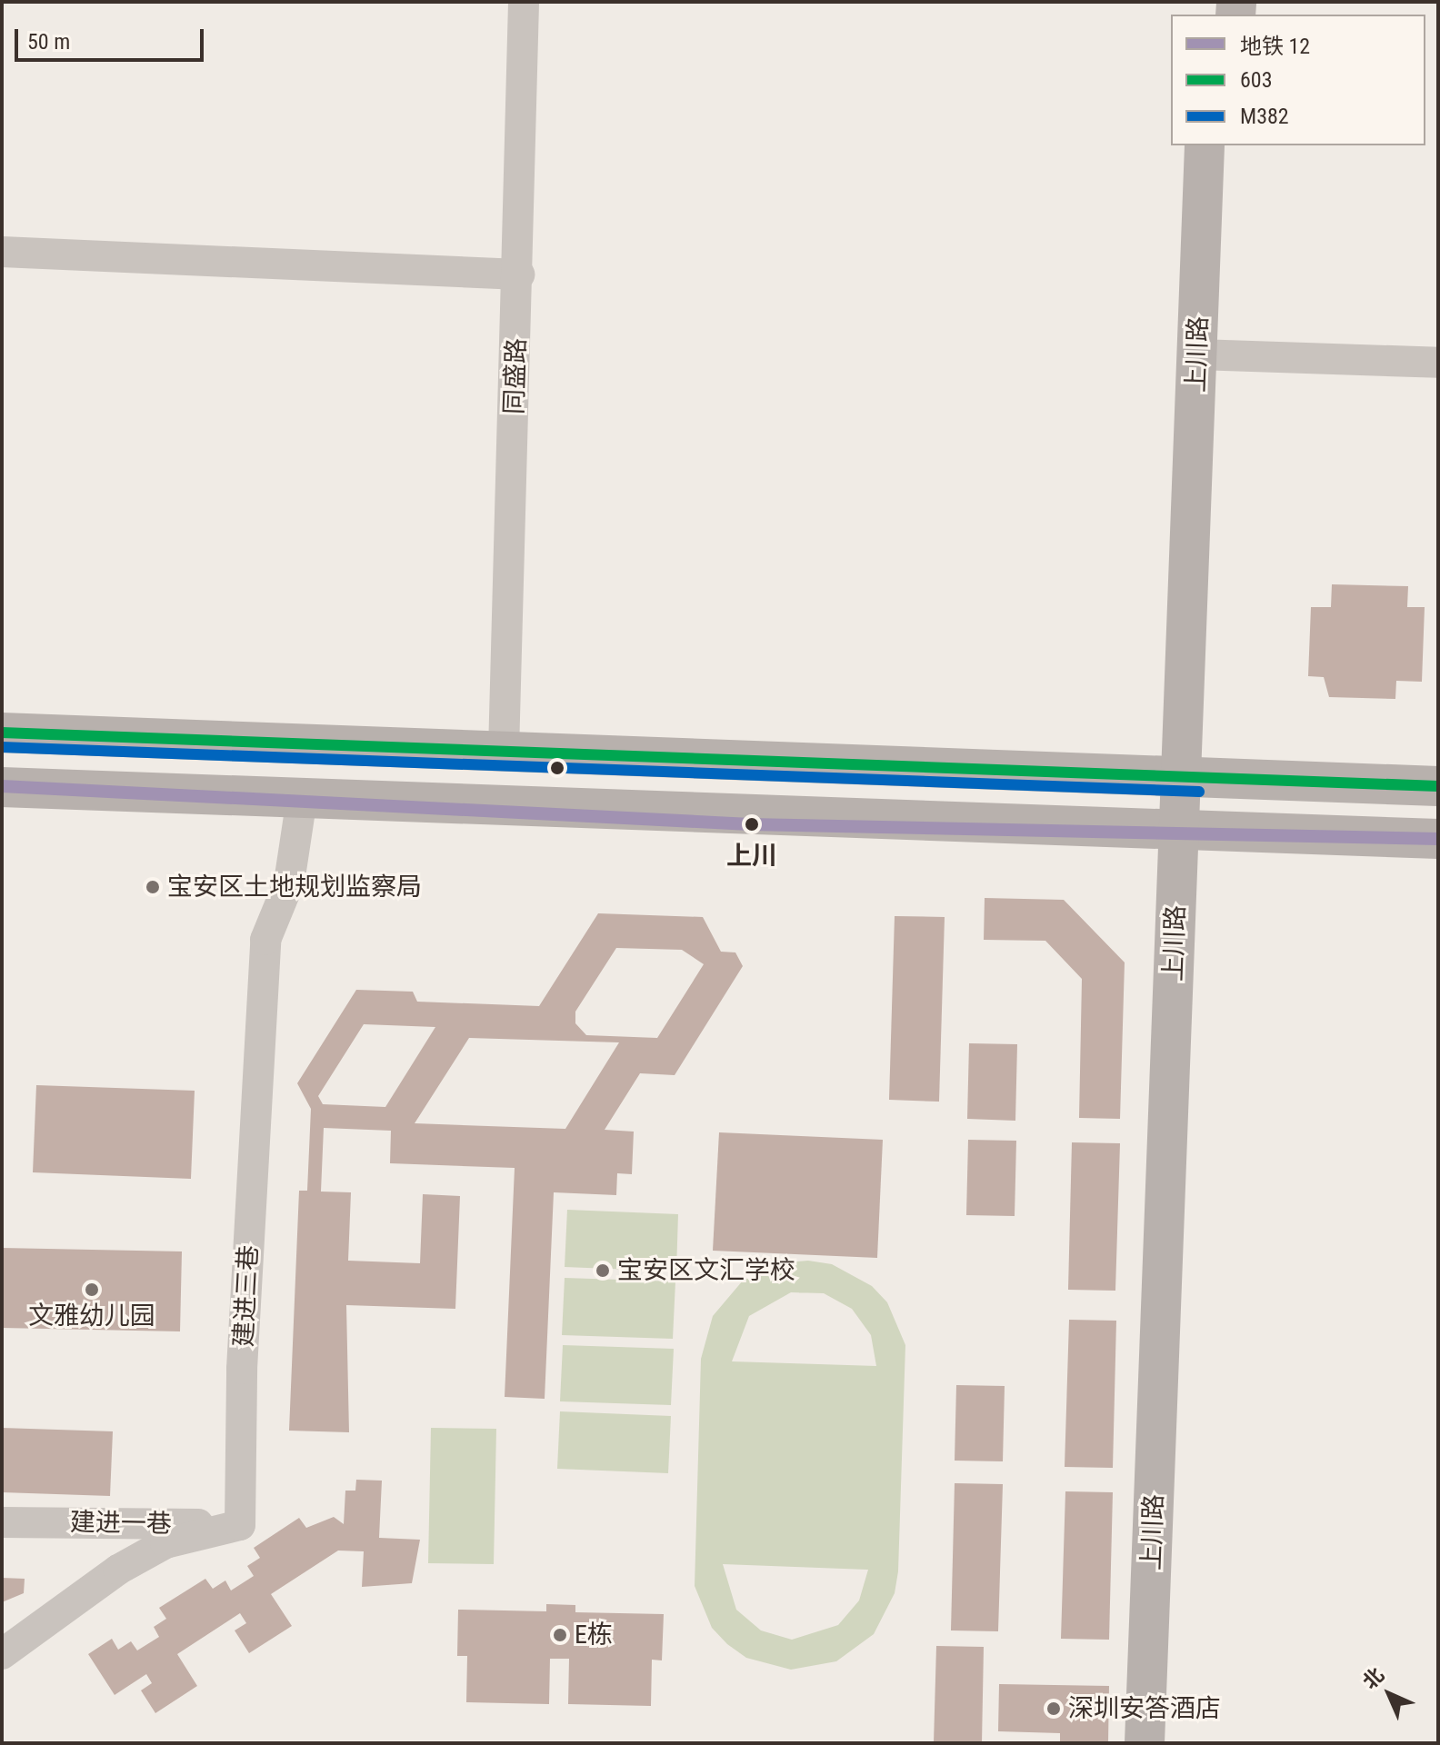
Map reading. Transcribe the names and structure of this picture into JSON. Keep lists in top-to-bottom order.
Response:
{
  "streets": {
    "main road": ["上川路"],
    "street": ["同盛路", "建进三巷", "建进一巷"]
  },
  "crossings": [
    ["建进三巷", "建进一巷"]
  ],
  "places": [
    "上川",
    "宝安区土地规划监察局",
    "宝安区文汇学校",
    "文雅幼儿园",
    "E栋",
    "深圳安答酒店"
  ],
  "lines": ["transit line 603", "transit line M382", "metro line 12"],
  "legend": ["地铁 12", "603", "M382"],
  "scale_bar": "50 m",
  "north": "top left"
}
